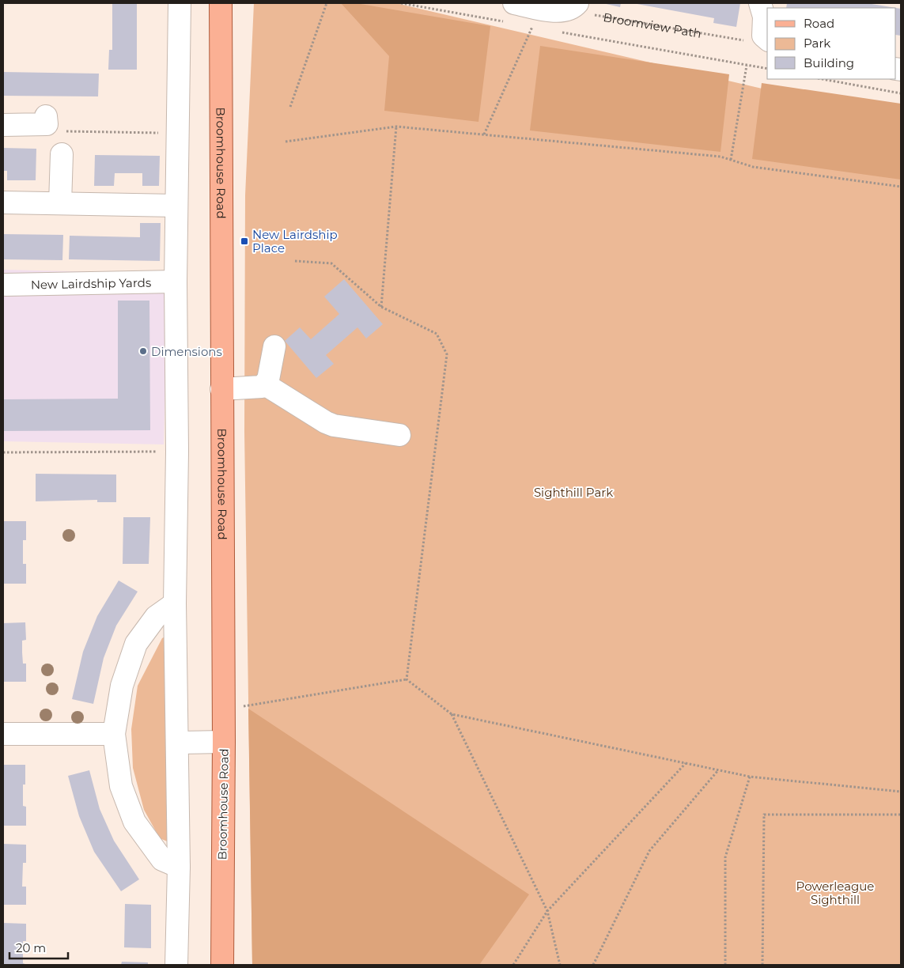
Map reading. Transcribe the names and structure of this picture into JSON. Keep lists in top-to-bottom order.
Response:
{
  "streets": {
    "main road": ["Broomhouse Road"],
    "street": ["New Lairdship Yards"],
    "path": ["Broomview Path"]
  },
  "parks": ["Sighthill Park", "Powerleague Sighthill"],
  "places": {
    "transit": ["New Lairdship Place"],
    "other": ["Dimensions"]
  },
  "legend": ["Road", "Park", "Building"],
  "scale_bar": "20 m"
}
